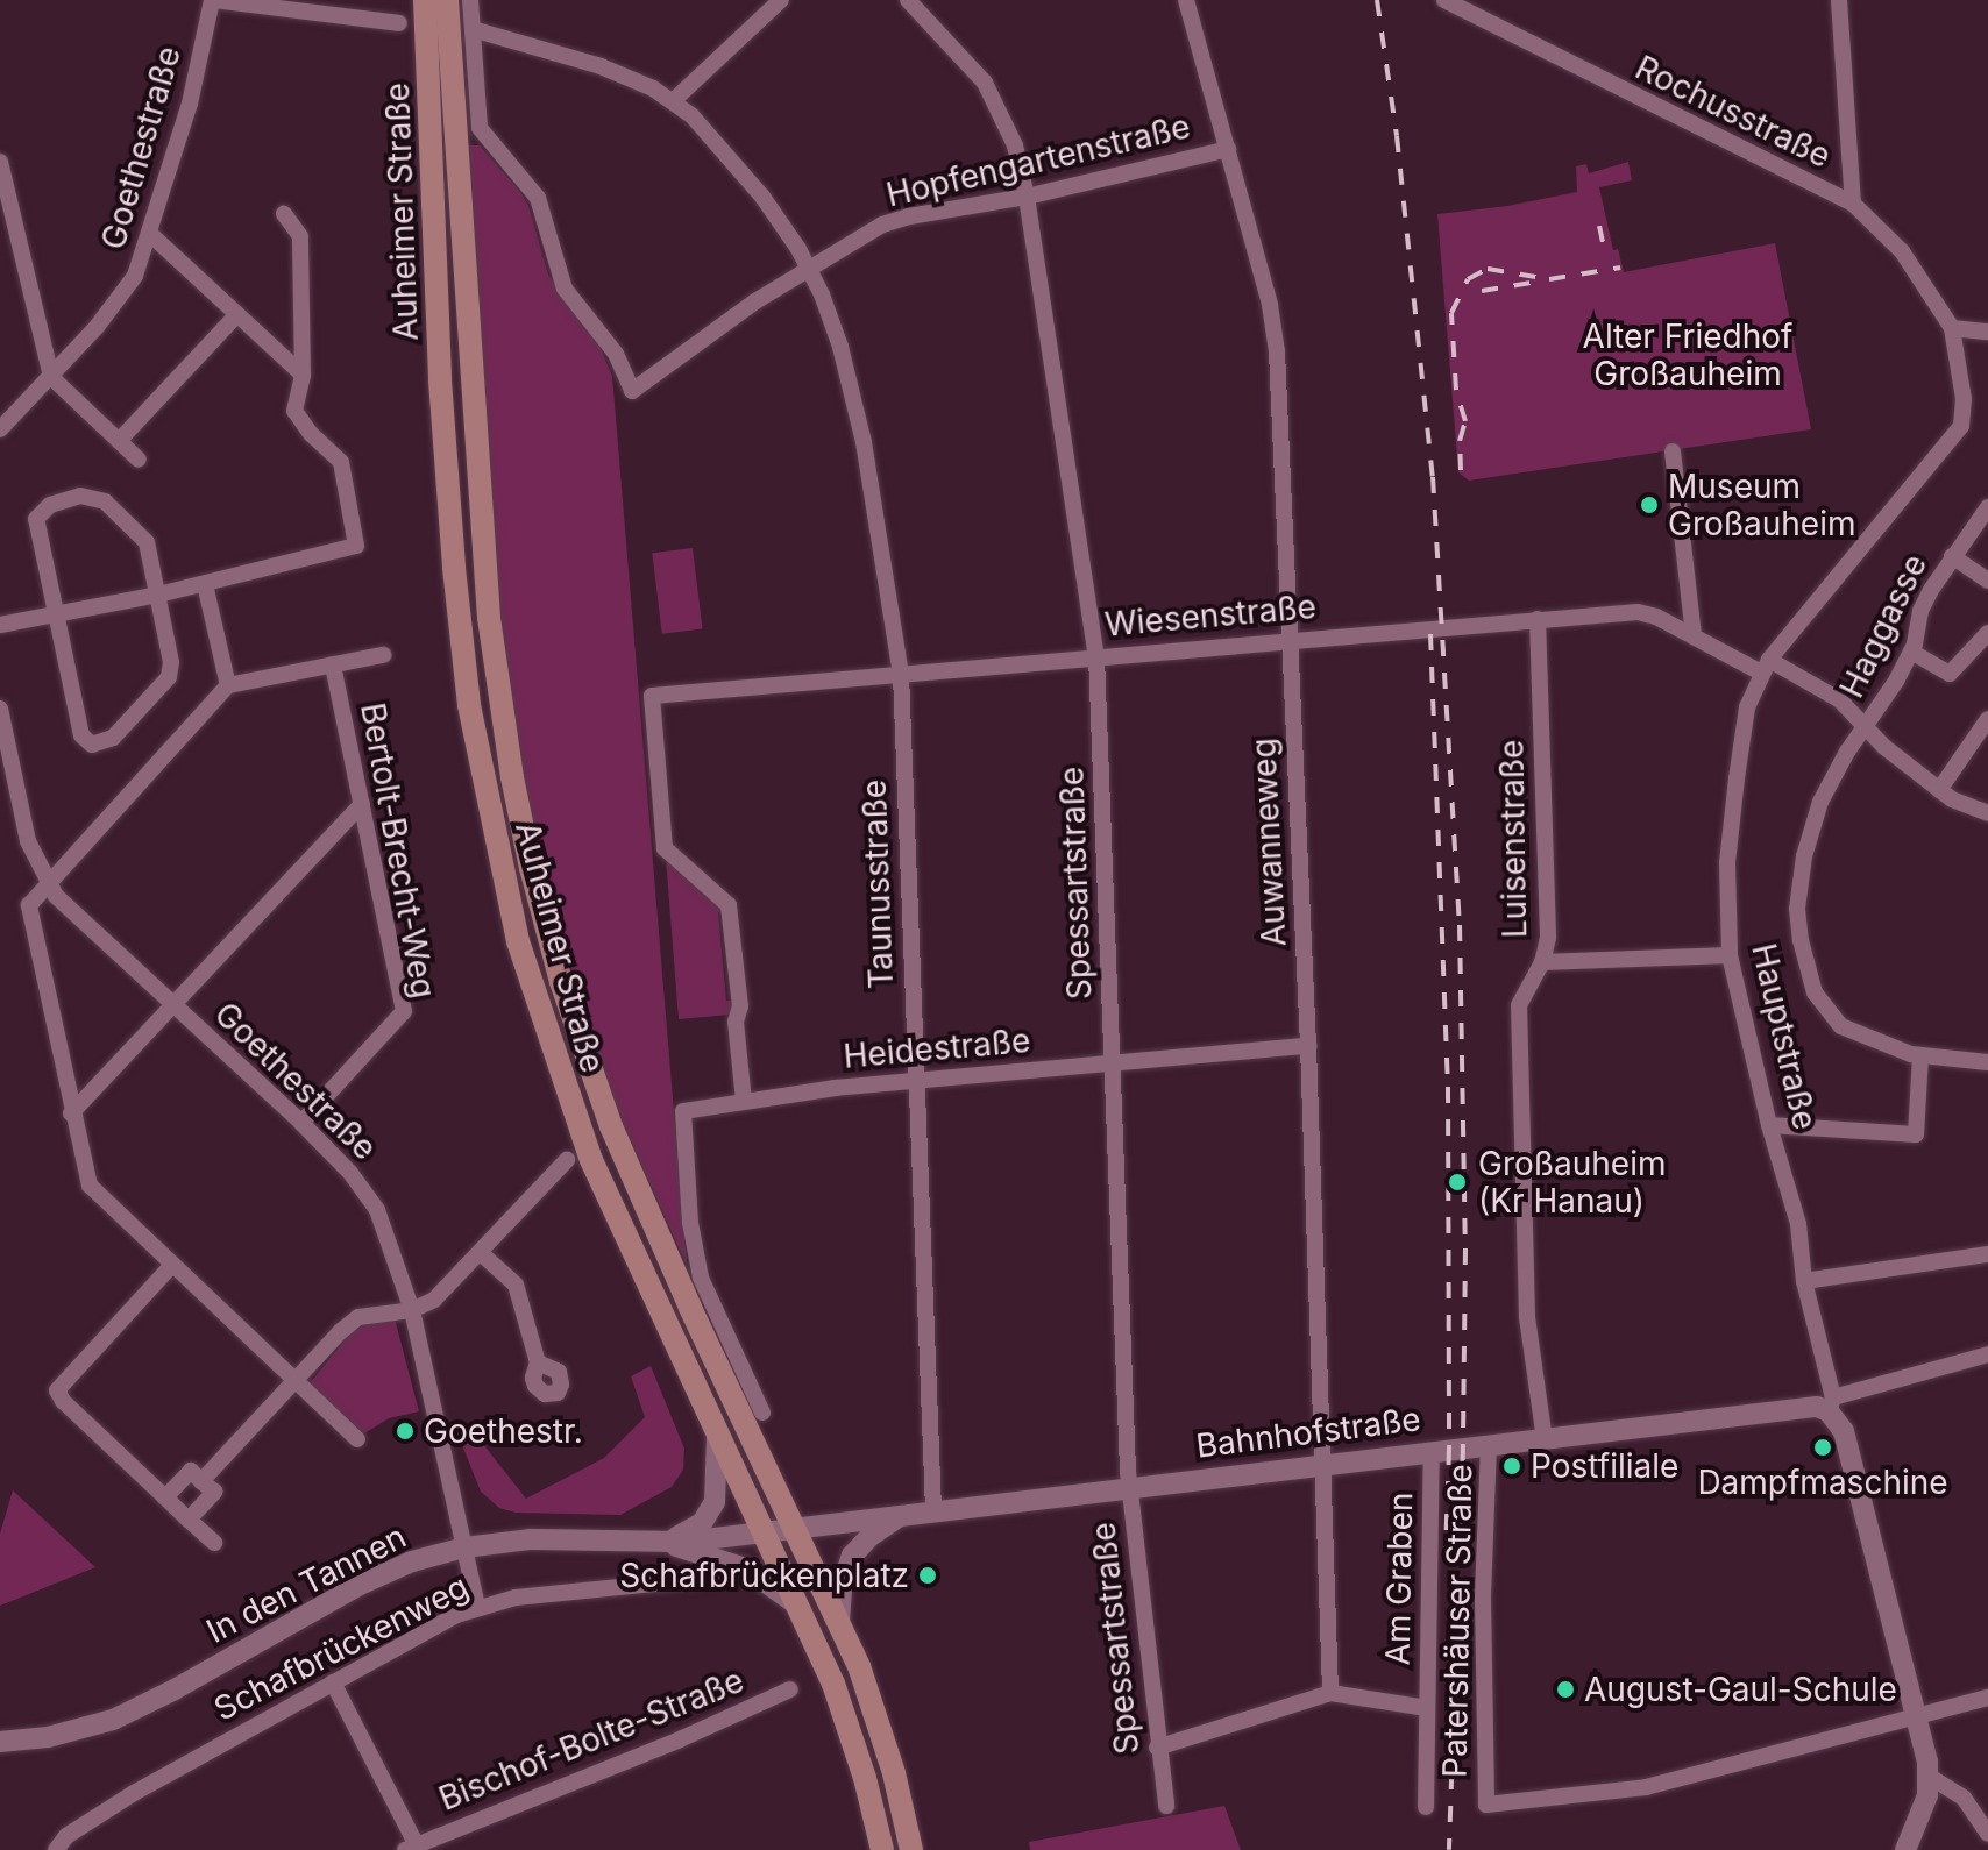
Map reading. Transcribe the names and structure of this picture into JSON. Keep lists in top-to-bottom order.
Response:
{
  "streets": {
    "main road": ["Auheimer Straße"],
    "street": [
      "Rochusstraße",
      "Goethestraße",
      "Hopfengartenstraße",
      "Wiesenstraße",
      "Haggasse",
      "Luisenstraße",
      "Auwanneweg",
      "Bertolt-Brecht-Weg",
      "Spessartstraße",
      "Taunusstraße",
      "Hauptstraße",
      "Heidestraße",
      "Bahnhofstraße",
      "Am Graben",
      "In den Tannen",
      "Patershäuser Straße",
      "Schafbrückenweg",
      "Bischof-Bolte-Straße"
    ]
  },
  "crossings": [
    ["Rochusstraße", "Hauptstraße"],
    ["Goethestraße", "Bertolt-Brecht-Weg"],
    ["Goethestraße", "In den Tannen"],
    ["Goethestraße", "Schafbrückenweg"],
    ["Hopfengartenstraße", "Auwanneweg"],
    ["Hopfengartenstraße", "Spessartstraße"],
    ["Hopfengartenstraße", "Taunusstraße"],
    ["Auheimer Straße", "Bahnhofstraße"],
    ["Auheimer Straße", "In den Tannen"],
    ["Wiesenstraße", "Haggasse"],
    ["Wiesenstraße", "Luisenstraße"],
    ["Wiesenstraße", "Auwanneweg"],
    ["Wiesenstraße", "Spessartstraße"],
    ["Wiesenstraße", "Taunusstraße"],
    ["Wiesenstraße", "Hauptstraße"],
    ["Wiesenstraße", "Heidestraße"],
    ["Luisenstraße", "Bahnhofstraße"],
    ["Auwanneweg", "Heidestraße"],
    ["Auwanneweg", "Bahnhofstraße"],
    ["Auwanneweg", "Am Graben"],
    ["Spessartstraße", "Heidestraße"],
    ["Spessartstraße", "Bahnhofstraße"],
    ["Spessartstraße", "Am Graben"],
    ["Taunusstraße", "Heidestraße"],
    ["Taunusstraße", "Bahnhofstraße"],
    ["Hauptstraße", "Bahnhofstraße"],
    ["Hauptstraße", "Patershäuser Straße"],
    ["Bahnhofstraße", "Am Graben"],
    ["Bahnhofstraße", "In den Tannen"],
    ["Bahnhofstraße", "Patershäuser Straße"],
    ["Schafbrückenweg", "Bischof-Bolte-Straße"]
  ],
  "parks": ["Alter Friedhof Großauheim"],
  "places": [
    "Museum Großauheim",
    "Großauheim (Kr Hanau)",
    "Goethestr.",
    "Dampfmaschine",
    "Postfiliale",
    "Schafbrückenplatz",
    "August-Gaul-Schule"
  ]
}
